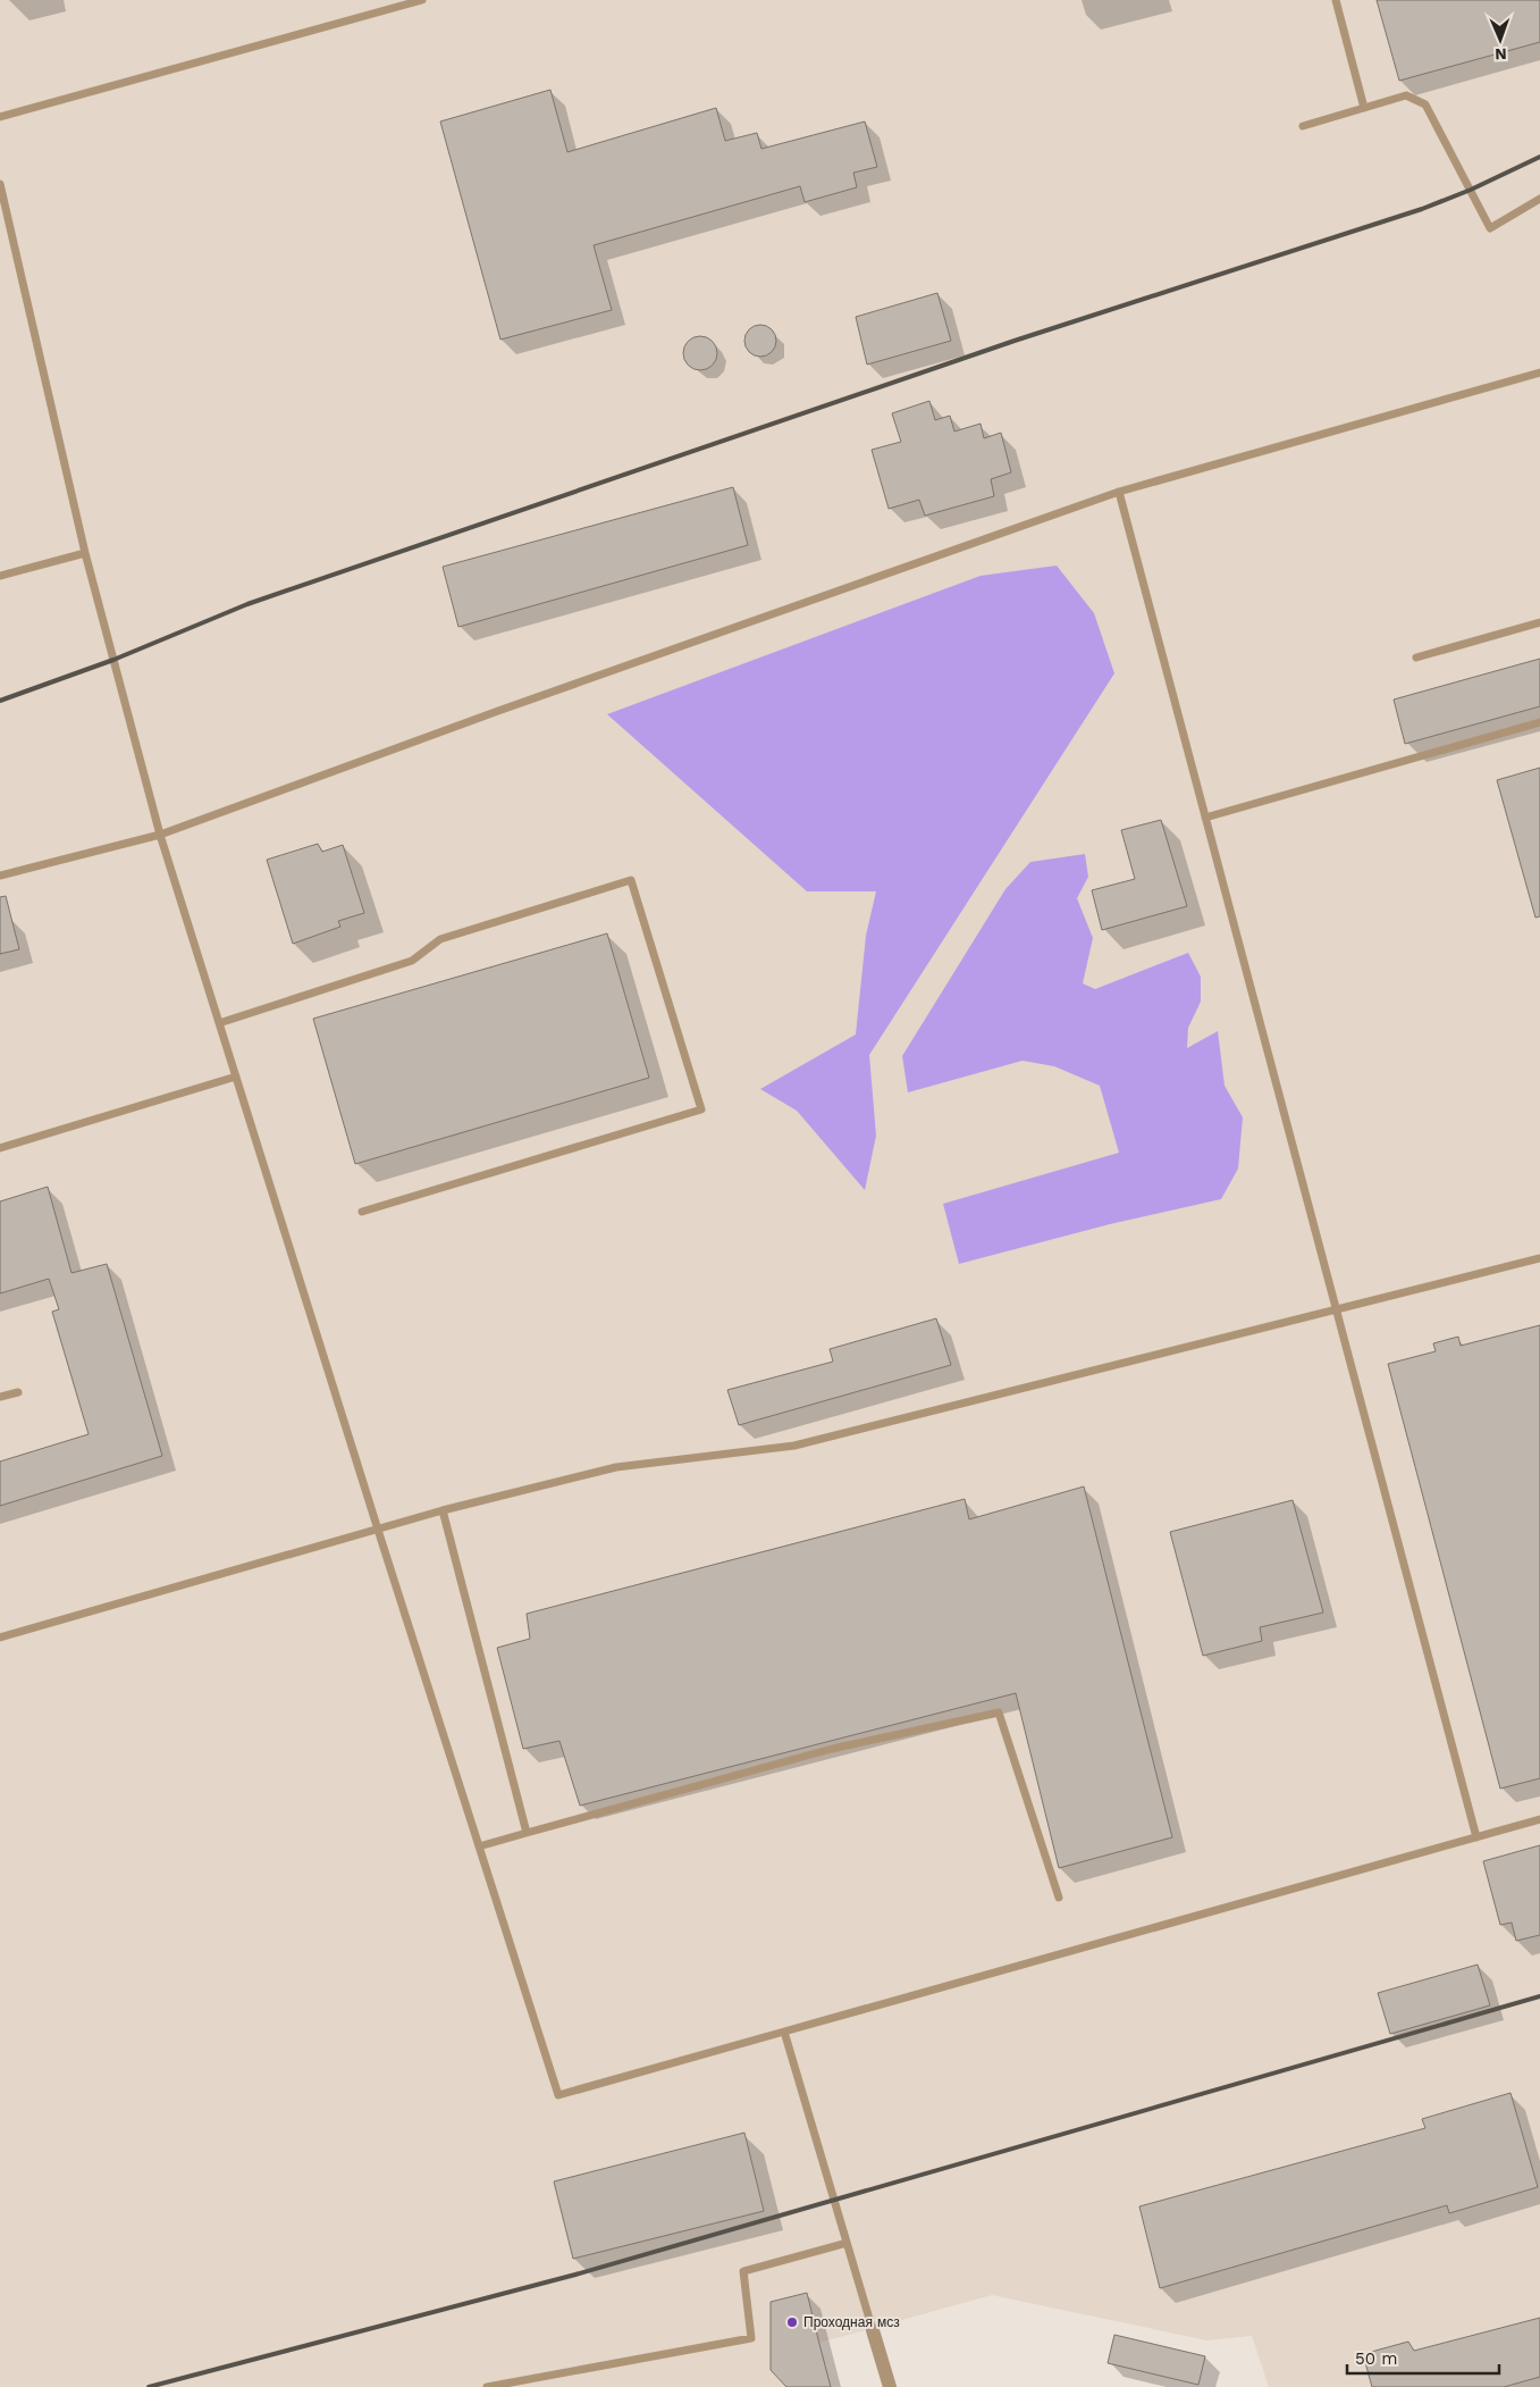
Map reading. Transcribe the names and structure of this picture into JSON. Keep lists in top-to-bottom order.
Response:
{
  "places": ["Проходная мсз"],
  "scale_bar": "50 m",
  "north": "bottom"
}
